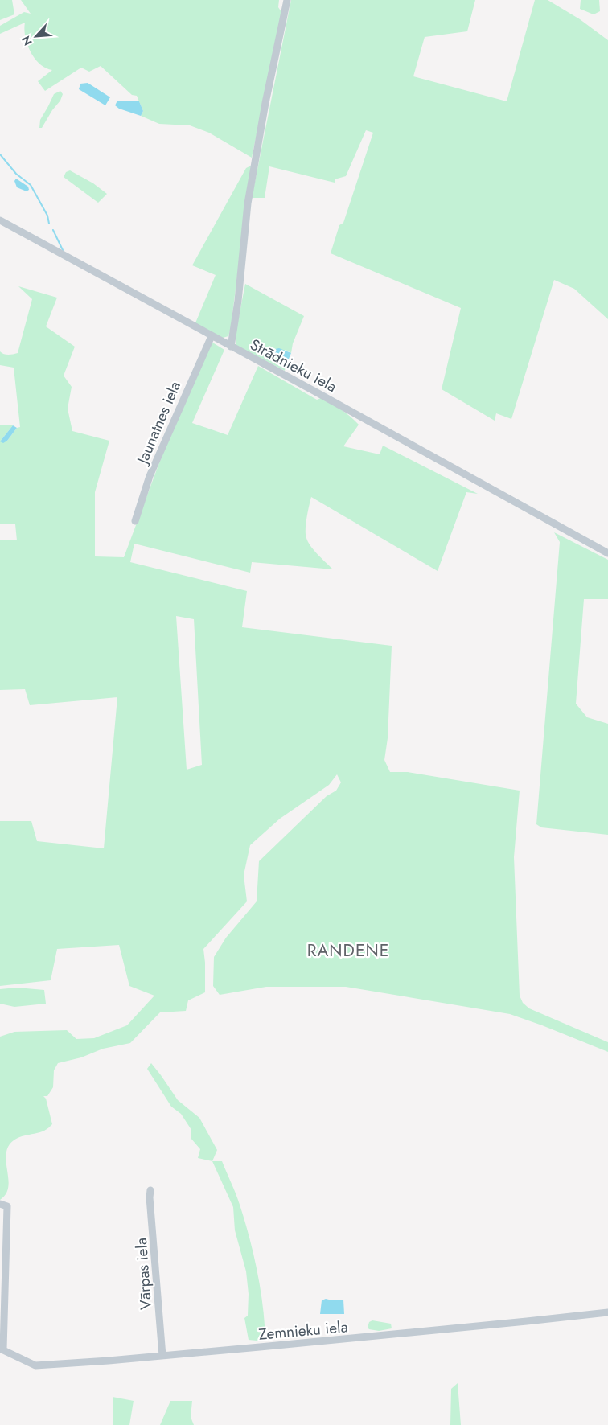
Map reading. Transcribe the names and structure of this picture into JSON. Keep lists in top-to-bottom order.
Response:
{
  "streets": {
    "street": [
      "Strādnieku iela",
      "Jaunatnes iela",
      "Vārpas iela",
      "Zemnieku iela"
    ]
  },
  "crossings": [
    ["Strādnieku iela", "Jaunatnes iela"],
    ["Vārpas iela", "Zemnieku iela"]
  ],
  "districts": ["RANDENE"],
  "north": "bottom left"
}
